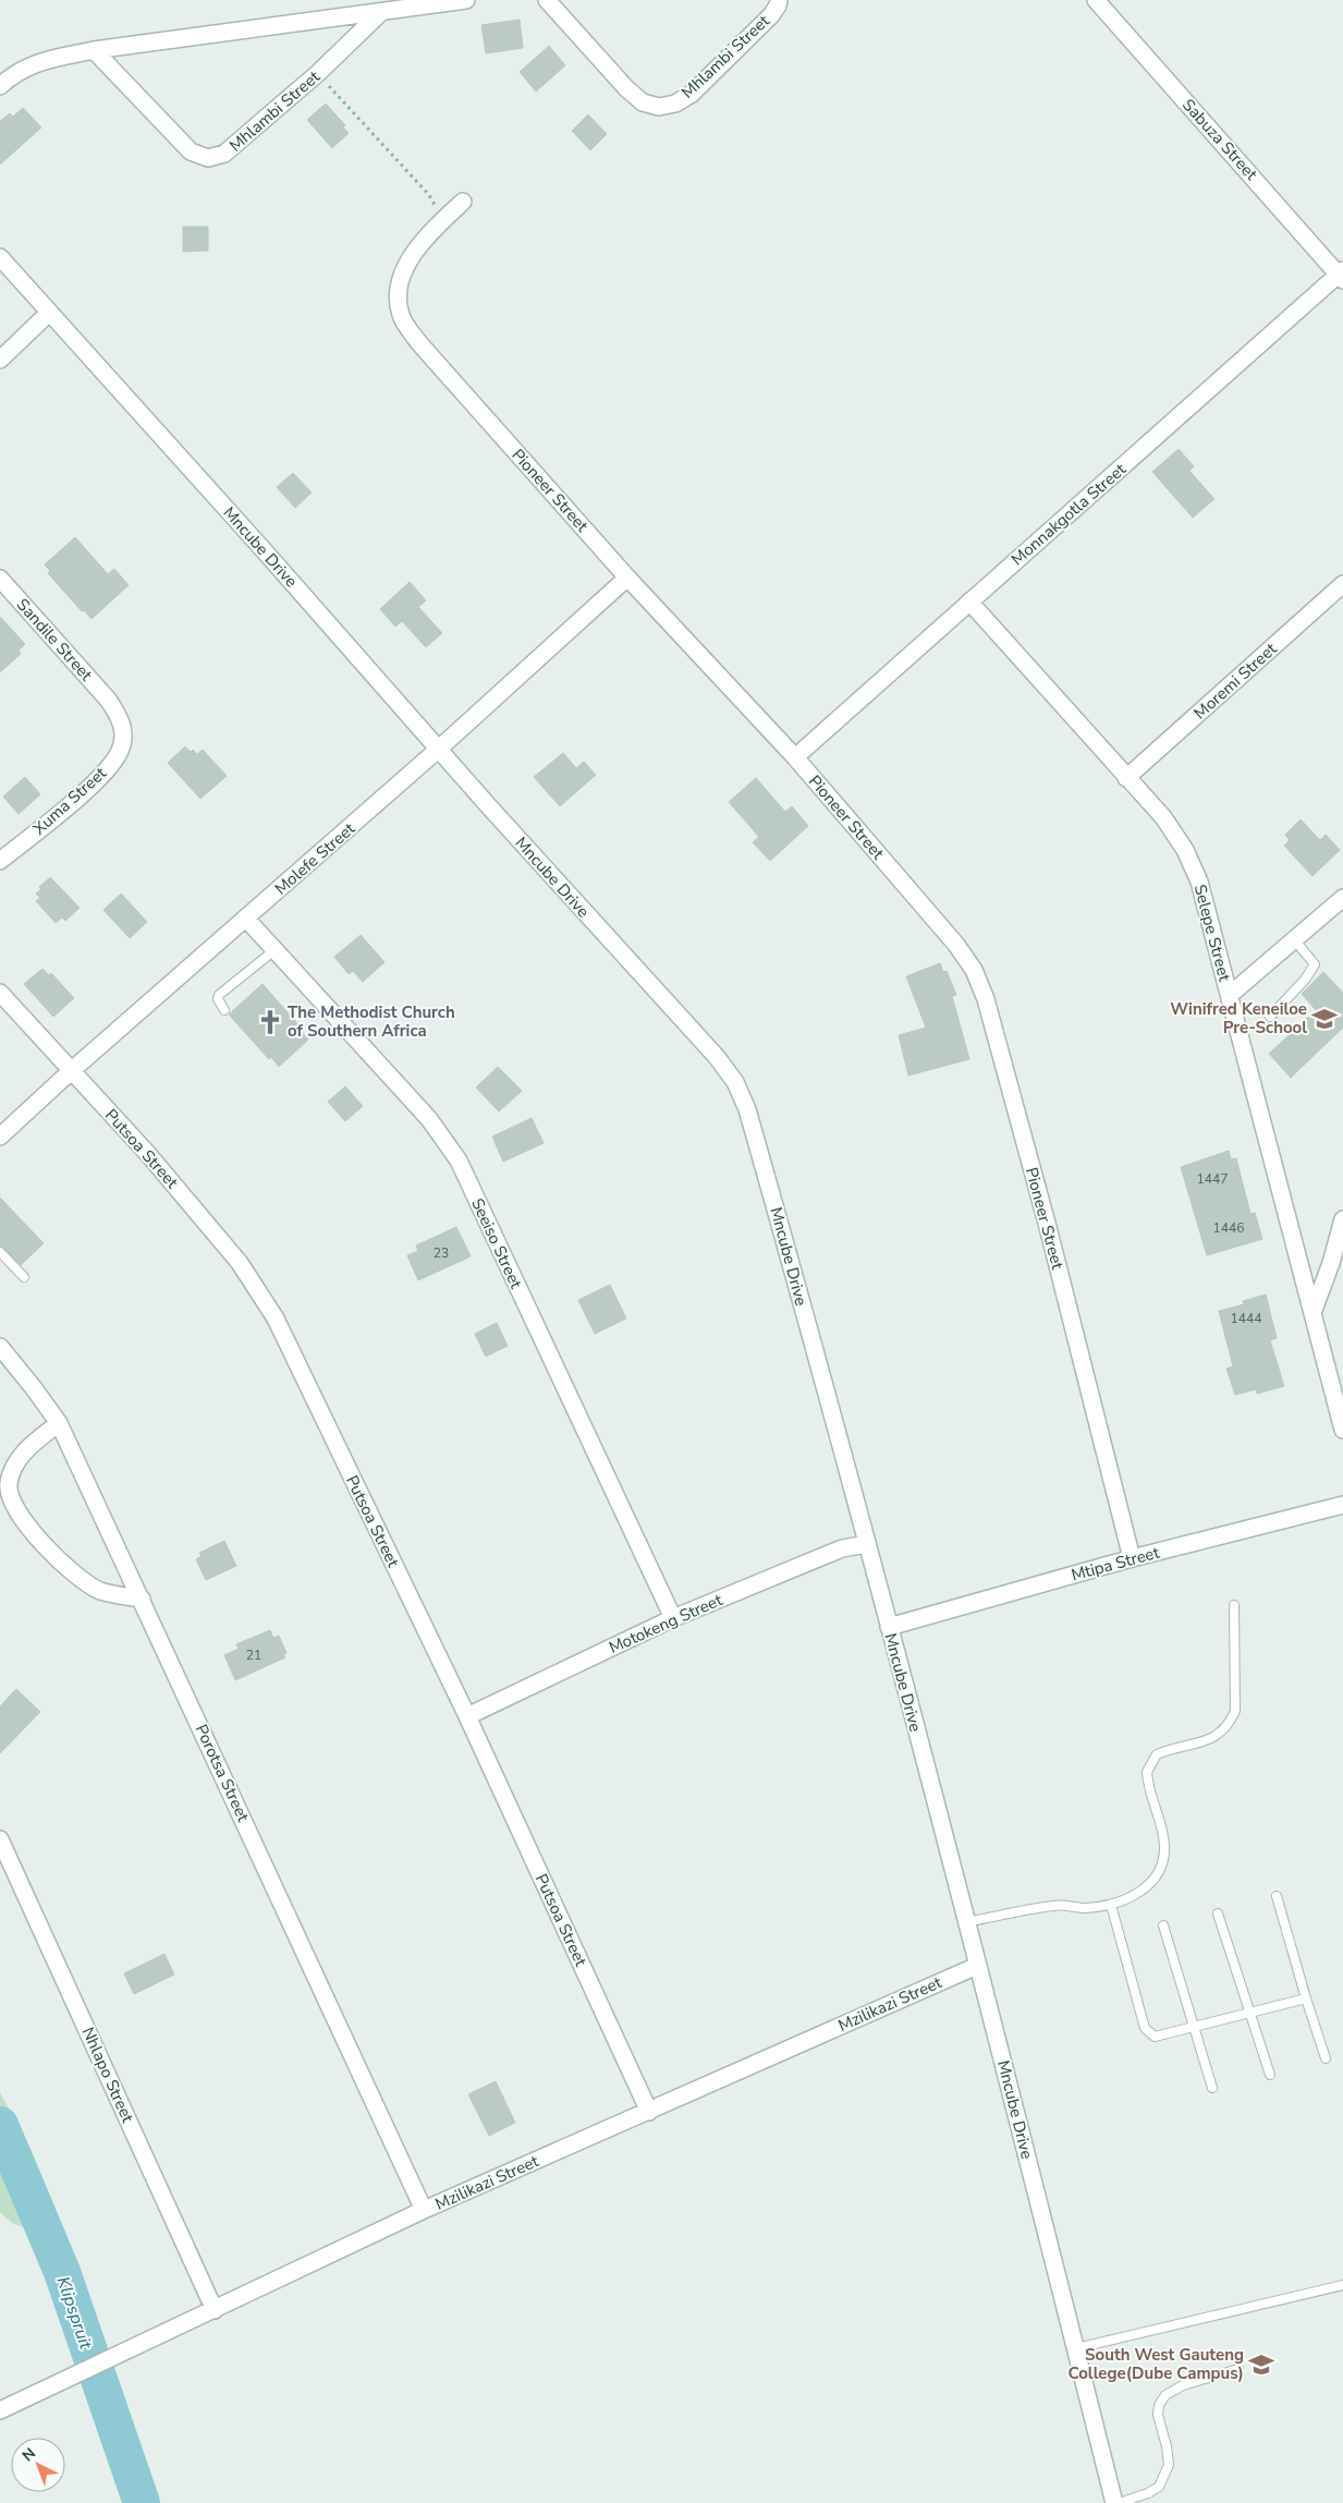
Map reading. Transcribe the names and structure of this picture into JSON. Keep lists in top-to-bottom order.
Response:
{
  "streets": {
    "street": [
      "Mhlambi Street",
      "Sabuza Street",
      "Pioneer Street",
      "Monnakgotla Street",
      "Mncube Drive",
      "Sandile Street",
      "Moremi Street",
      "Xuma Street",
      "Molefe Street",
      "Selepe Street",
      "Putsoa Street",
      "Seeiso Street",
      "Mtipa Street",
      "Motokeng Street",
      "Porotsa Street",
      "Mzilikazi Street",
      "Nhlapo Street"
    ]
  },
  "crossings": [
    ["Sabuza Street", "Monnakgotla Street"],
    ["Pioneer Street", "Monnakgotla Street"],
    ["Pioneer Street", "Molefe Street"],
    ["Pioneer Street", "Mtipa Street"],
    ["Monnakgotla Street", "Selepe Street"],
    ["Mncube Drive", "Molefe Street"],
    ["Mncube Drive", "Mtipa Street"],
    ["Mncube Drive", "Motokeng Street"],
    ["Mncube Drive", "Mzilikazi Street"],
    ["Sandile Street", "Xuma Street"],
    ["Moremi Street", "Selepe Street"],
    ["Molefe Street", "Putsoa Street"],
    ["Molefe Street", "Seeiso Street"],
    ["Putsoa Street", "Motokeng Street"],
    ["Putsoa Street", "Mzilikazi Street"],
    ["Seeiso Street", "Motokeng Street"],
    ["Porotsa Street", "Mzilikazi Street"],
    ["Mzilikazi Street", "Nhlapo Street"]
  ],
  "water": ["Klipspruit"],
  "places": {
    "school or university": ["Winifred Keneiloe Pre-School", "South West Gauteng College(Dube Campus)"],
    "church": ["The Methodist Church of Southern Africa"]
  },
  "house_numbers": [
    "1447",
    "1446",
    "23",
    "1444",
    "21"
  ],
  "north": "top left"
}
